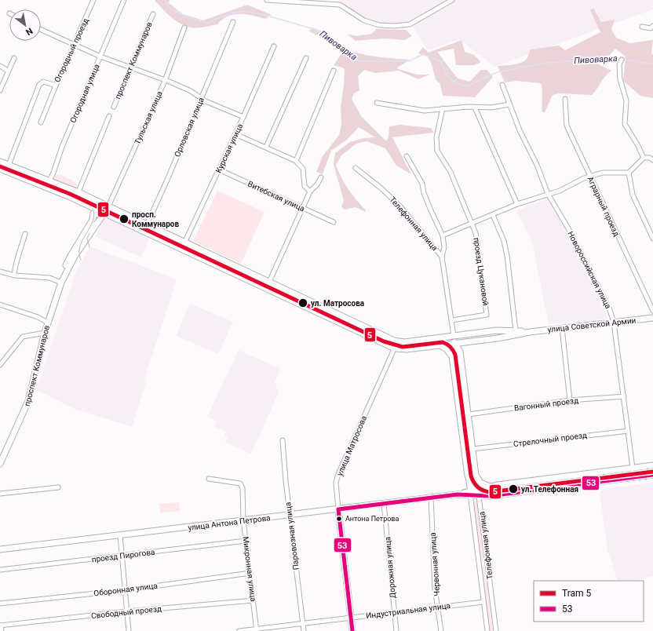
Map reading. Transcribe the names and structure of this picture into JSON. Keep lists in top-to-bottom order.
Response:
{
  "streets": {
    "main road": [
      "проспект Коммунаров",
      "Телефонная улица",
      "улица Советской Армии",
      "улица Матросова",
      "улица Антона Петрова"
    ],
    "street": [
      "Огородный проезд",
      "Огородная улица",
      "Тульская улица",
      "Орловская улица",
      "Курская улица",
      "Витебская улица",
      "Аграрный проезд",
      "Новороссийская улица",
      "проезд Цукановой",
      "Вагонный проезд",
      "Стрелочный проезд",
      "Паровозная улица",
      "проезд Пирогова",
      "Червонная улица",
      "Дорожная улица",
      "Микронная улица",
      "Оборонная улица",
      "Индустриальная улица",
      "Свободный проезд"
    ]
  },
  "crossings": [
    ["Огородный проезд", "улица Советской Армии"],
    ["проспект Коммунаров", "Тульская улица"],
    ["проспект Коммунаров", "улица Советской Армии"],
    ["Огородная улица", "улица Советской Армии"],
    ["Тульская улица", "улица Советской Армии"],
    ["Орловская улица", "улица Советской Армии"],
    ["Курская улица", "Витебская улица"],
    ["Курская улица", "улица Советской Армии"],
    ["Телефонная улица", "проезд Цукановой"],
    ["Телефонная улица", "улица Советской Армии"],
    ["Телефонная улица", "Вагонный проезд"],
    ["Телефонная улица", "Стрелочный проезд"],
    ["Телефонная улица", "улица Антона Петрова"],
    ["Телефонная улица", "Индустриальная улица"],
    ["Новороссийская улица", "улица Советской Армии"],
    ["Новороссийская улица", "Вагонный проезд"],
    ["Новороссийская улица", "Стрелочный проезд"],
    ["Новороссийская улица", "улица Антона Петрова"],
    ["улица Советской Армии", "улица Матросова"],
    ["улица Матросова", "улица Антона Петрова"],
    ["улица Матросова", "Индустриальная улица"],
    ["улица Антона Петрова", "Паровозная улица"],
    ["улица Антона Петрова", "Червонная улица"],
    ["улица Антона Петрова", "Дорожная улица"],
    ["улица Антона Петрова", "Микронная улица"],
    ["Паровозная улица", "Индустриальная улица"],
    ["проезд Пирогова", "Микронная улица"],
    ["Червонная улица", "Индустриальная улица"],
    ["Дорожная улица", "Индустриальная улица"],
    ["Микронная улица", "Оборонная улица"],
    ["Микронная улица", "Индустриальная улица"],
    ["Микронная улица", "Свободный проезд"]
  ],
  "water": ["Пивоварка"],
  "places": [
    "просп. Коммунаров",
    "ул. Матросова",
    "ул. Телефонная",
    "Антона Петрова"
  ],
  "lines": ["tram line 5", "transit line 53"],
  "legend": ["Tram 5", "53"],
  "north": "bottom right"
}
